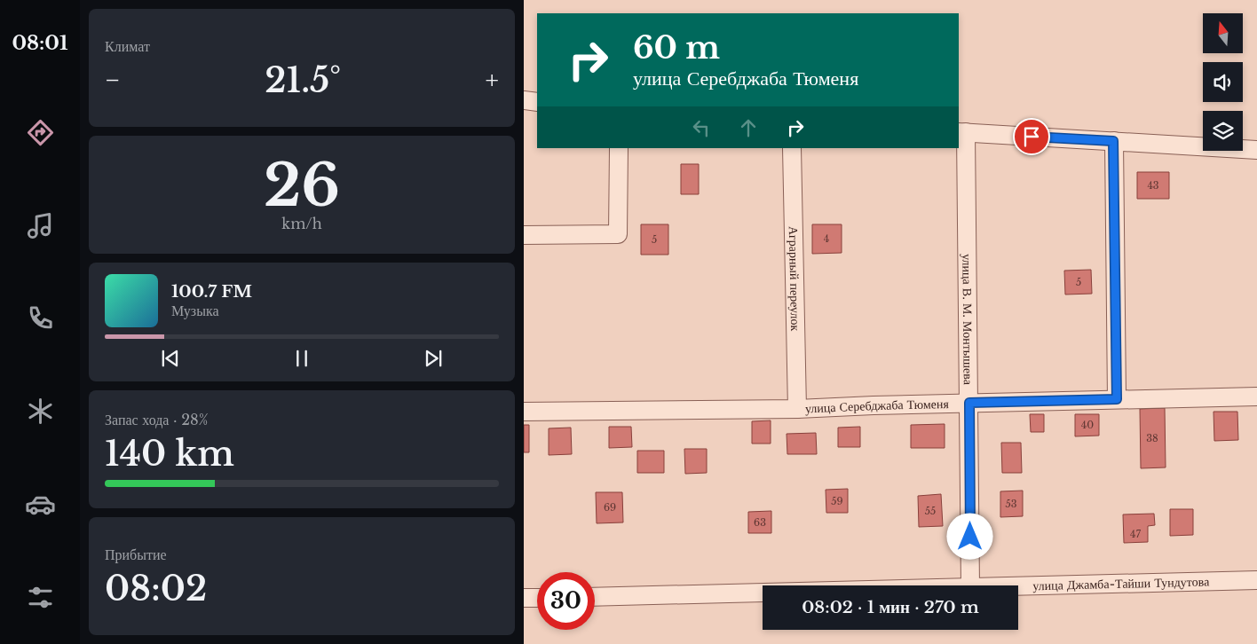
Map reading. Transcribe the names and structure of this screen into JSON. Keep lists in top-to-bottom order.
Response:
{
  "streets": {
    "street": [
      "Аграрный переулок",
      "улица В. М. Монтышева",
      "улица Серебджаба Тюменя",
      "улица Джамба-Тайши Тундутова"
    ]
  },
  "crossings": [
    ["Аграрный переулок", "улица Серебджаба Тюменя"],
    ["улица В. М. Монтышева", "улица Серебджаба Тюменя"]
  ],
  "house_numbers": [
    "43",
    "4",
    "5",
    "5",
    "40",
    "38",
    "59",
    "53",
    "69",
    "55",
    "63",
    "47"
  ],
  "north": "top",
  "page": {
    "tabs": "08:01",
    "tile": [
      "Климат",
      ["26", "km/h"],
      ["Запас хода · 28%", "140 km"],
      ["Прибытие", "08:02"]
    ],
    "turn": ["60 m", "улица Серебджаба Тюменя"],
    "heat": ["−", "21.5°", "+"],
    "song": ["100.7 FM", "Музыка"],
    "limit": "30",
    "trip": "08:02 · 1 мин · 270 m"
  }
}
